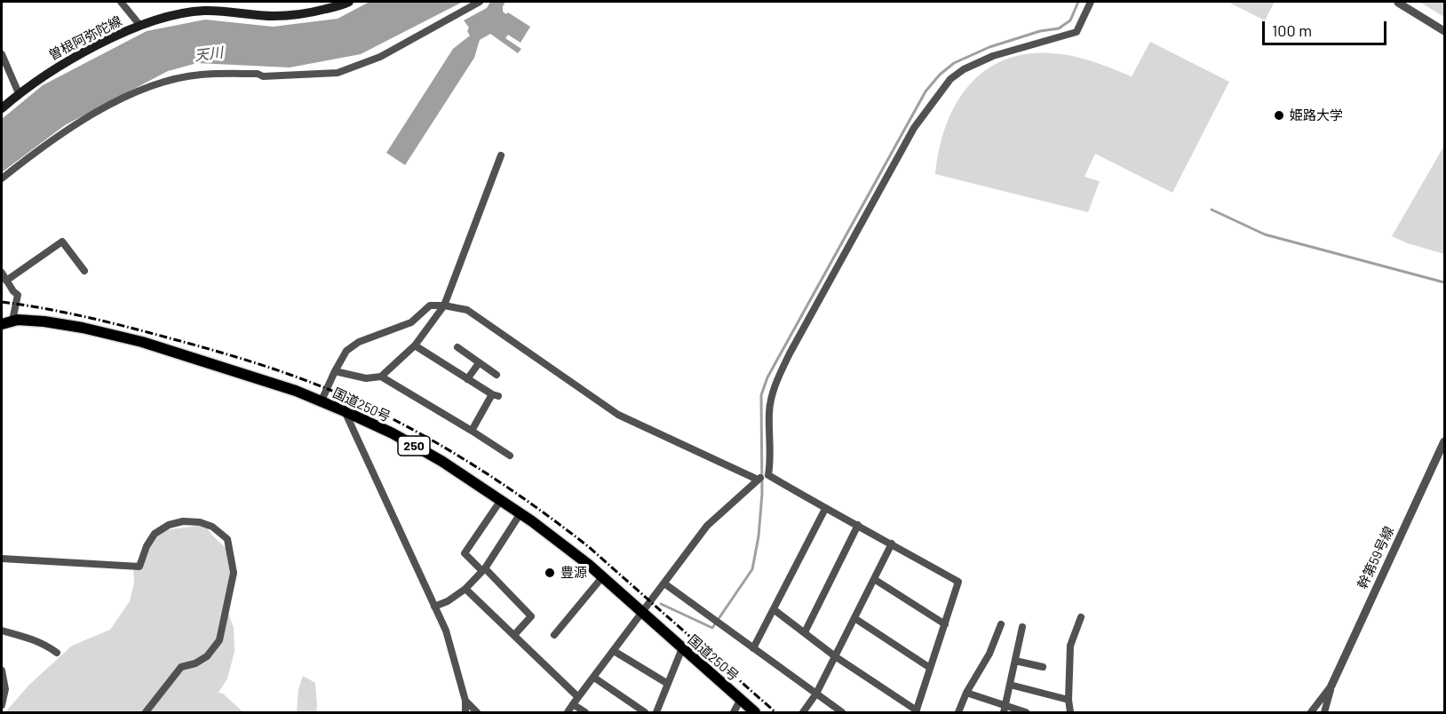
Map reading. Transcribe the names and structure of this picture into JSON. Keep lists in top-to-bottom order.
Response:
{
  "streets": {
    "highway": ["国道250号", "250"],
    "main road": ["曽根阿弥陀線"],
    "street": ["幹第59号線"]
  },
  "water": ["天川"],
  "places": ["姫路大学", "豊源"],
  "scale_bar": "100 m"
}
